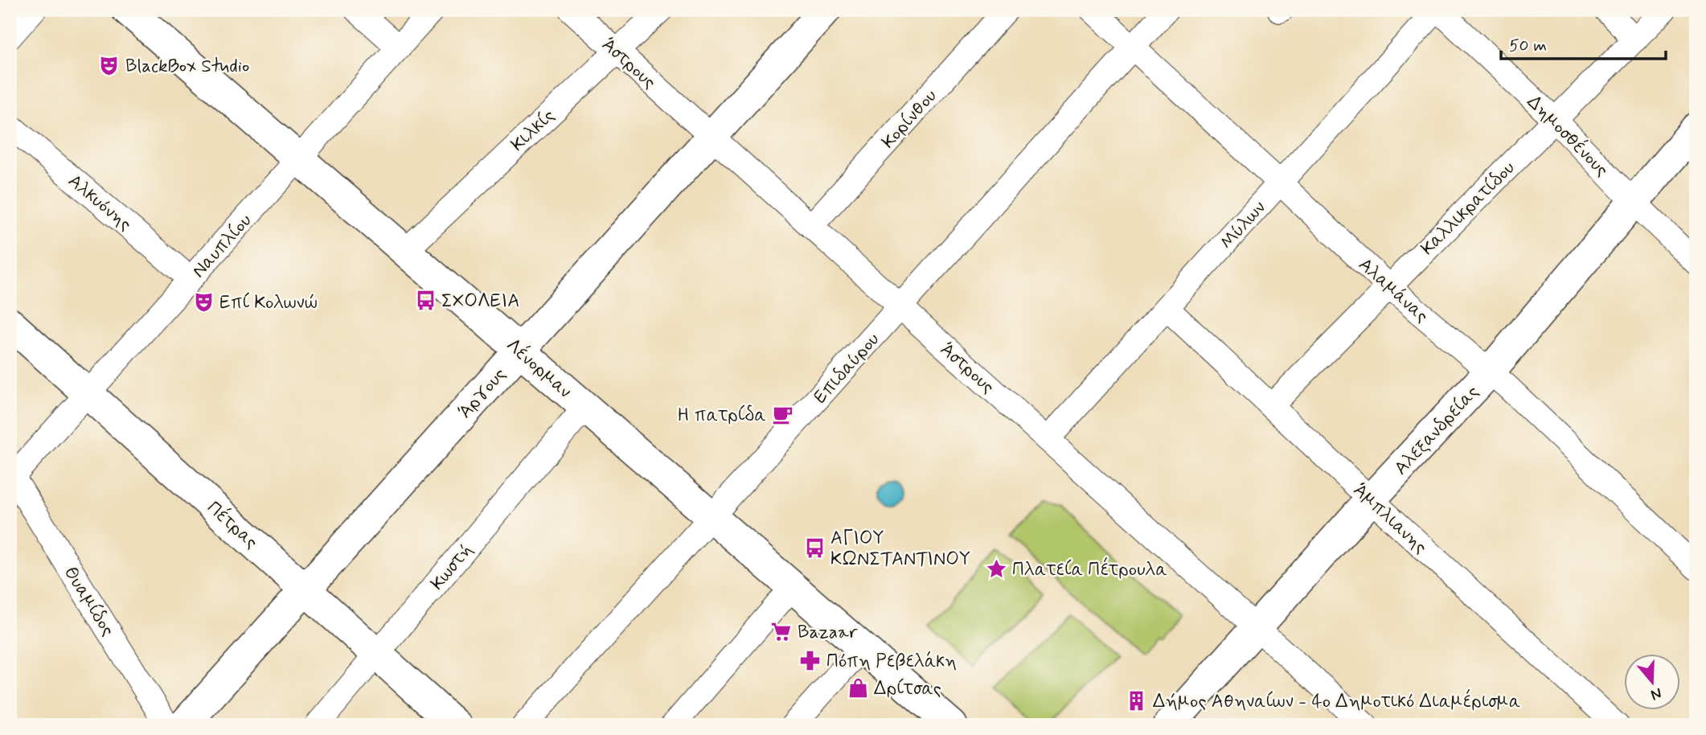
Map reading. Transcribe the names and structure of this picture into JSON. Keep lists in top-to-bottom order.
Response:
{
  "streets": {
    "street": [
      "Άστρους",
      "Κορίνθου",
      "Κιλκίς",
      "Δημοσθένους",
      "Αλκυόνης",
      "Καλλικρατίδου",
      "Μύλων",
      "Ναυπλίου",
      "Αλαμάνας",
      "Λένορμαν",
      "Επιδαύρου",
      "Άργους",
      "Αλεξανδρείας",
      "Άμπλιανης",
      "Πέτρας",
      "Κωστή",
      "Θυαμίδος"
    ]
  },
  "crossings": [
    ["Άστρους", "Κορίνθου"],
    ["Άστρους", "Κιλκίς"],
    ["Άστρους", "Μύλων"],
    ["Άστρους", "Επιδαύρου"],
    ["Άστρους", "Άργους"],
    ["Άστρους", "Αλεξανδρείας"],
    ["Κιλκίς", "Λένορμαν"],
    ["Δημοσθένους", "Καλλικρατίδου"],
    ["Δημοσθένους", "Μύλων"],
    ["Δημοσθένους", "Αλεξανδρείας"],
    ["Αλκυόνης", "Ναυπλίου"],
    ["Καλλικρατίδου", "Αλαμάνας"],
    ["Καλλικρατίδου", "Άμπλιανης"],
    ["Μύλων", "Αλαμάνας"],
    ["Μύλων", "Άμπλιανης"],
    ["Ναυπλίου", "Λένορμαν"],
    ["Ναυπλίου", "Πέτρας"],
    ["Ναυπλίου", "Θυαμίδος"],
    ["Αλαμάνας", "Επιδαύρου"],
    ["Αλαμάνας", "Αλεξανδρείας"],
    ["Λένορμαν", "Επιδαύρου"],
    ["Λένορμαν", "Άργους"],
    ["Λένορμαν", "Κωστή"],
    ["Άργους", "Πέτρας"],
    ["Αλεξανδρείας", "Άμπλιανης"],
    ["Πέτρας", "Κωστή"]
  ],
  "places": {
    "theatre": ["BlackBox Studio", "Επί Κολωνώ"],
    "bus stop": ["ΣΧΟΛΕΙΑ", "ΑΓΙΟΥ ΚΩΝΣΤΑΝΤΙΝΟΥ"],
    "cafe": ["Η πατρίδα"],
    "place": ["Πλατεία Πέτρουλα"],
    "supermarket": ["Bazaar"],
    "pharmacy": ["Πόπη Ρεβελάκη"],
    "shop": ["Δρίτσας"],
    "building": ["Δήμος Αθηναίων - 4ο Δημοτικό Διαμέρισμα"]
  },
  "scale_bar": "50 m",
  "north": "bottom"
}
